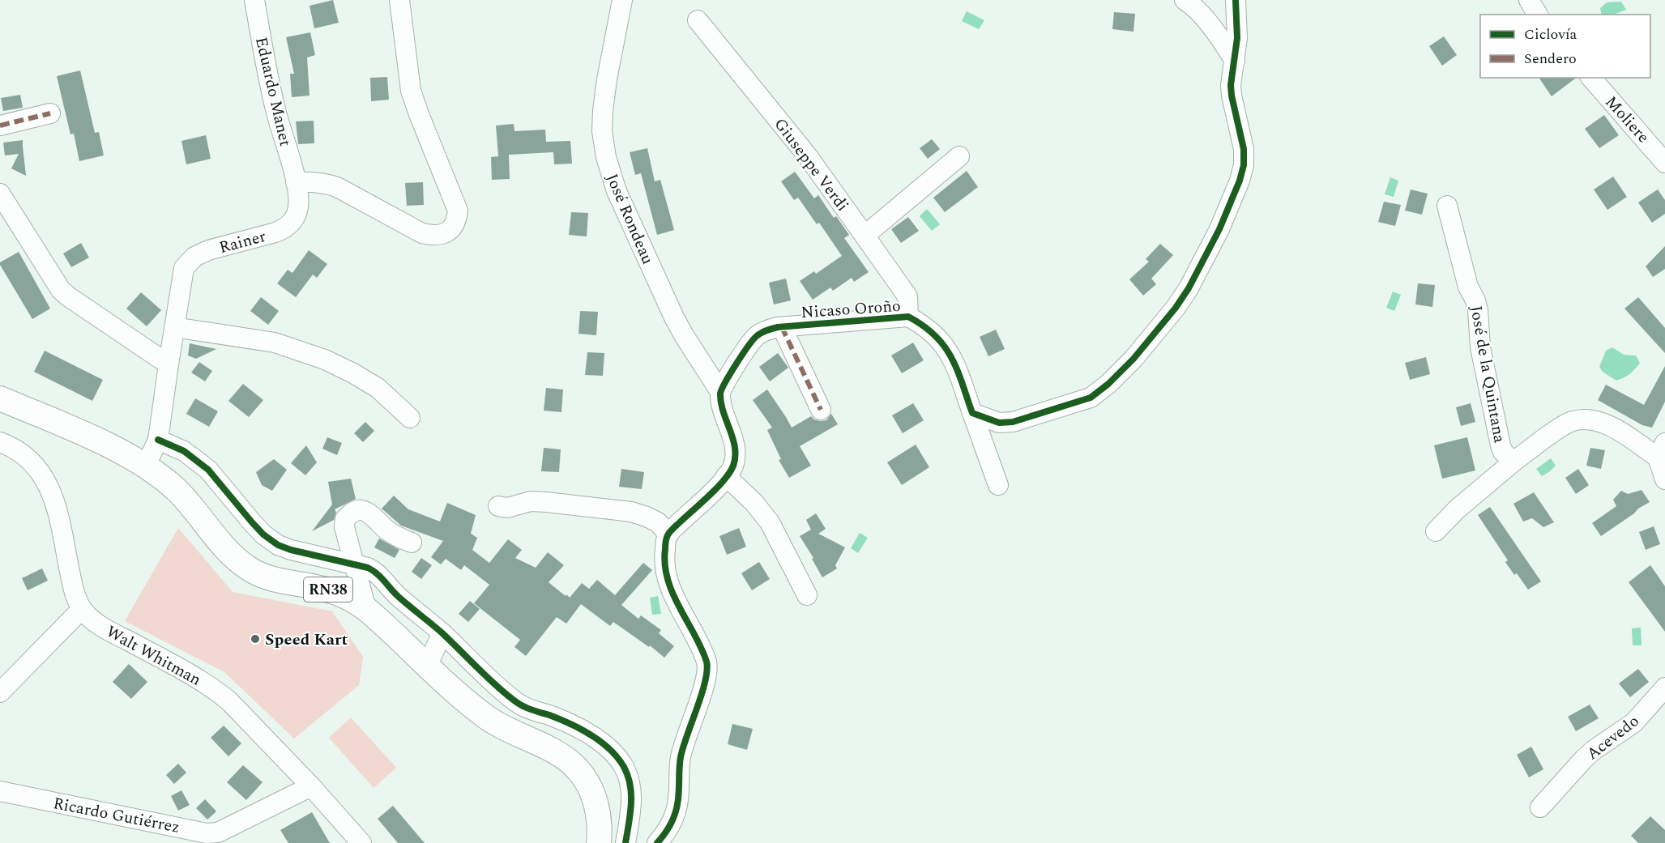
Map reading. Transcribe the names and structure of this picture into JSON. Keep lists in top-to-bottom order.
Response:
{
  "streets": {
    "main road": ["RN38"],
    "street": [
      "Eduardo Manet",
      "Moliere",
      "Giuseppe Verdi",
      "José Rondeau",
      "Rainer",
      "Nicaso Oroño",
      "José de la Quintana",
      "Walt Whitman",
      "Acevedo",
      "Ricardo Gutiérrez"
    ]
  },
  "crossings": [
    ["Eduardo Manet", "Rainer"],
    ["Giuseppe Verdi", "Nicaso Oroño"],
    ["José Rondeau", "Nicaso Oroño"],
    ["Rainer", "RN38"],
    ["Walt Whitman", "Ricardo Gutiérrez"]
  ],
  "places": ["Speed Kart"],
  "legend": ["Ciclovía", "Sendero"]
}
